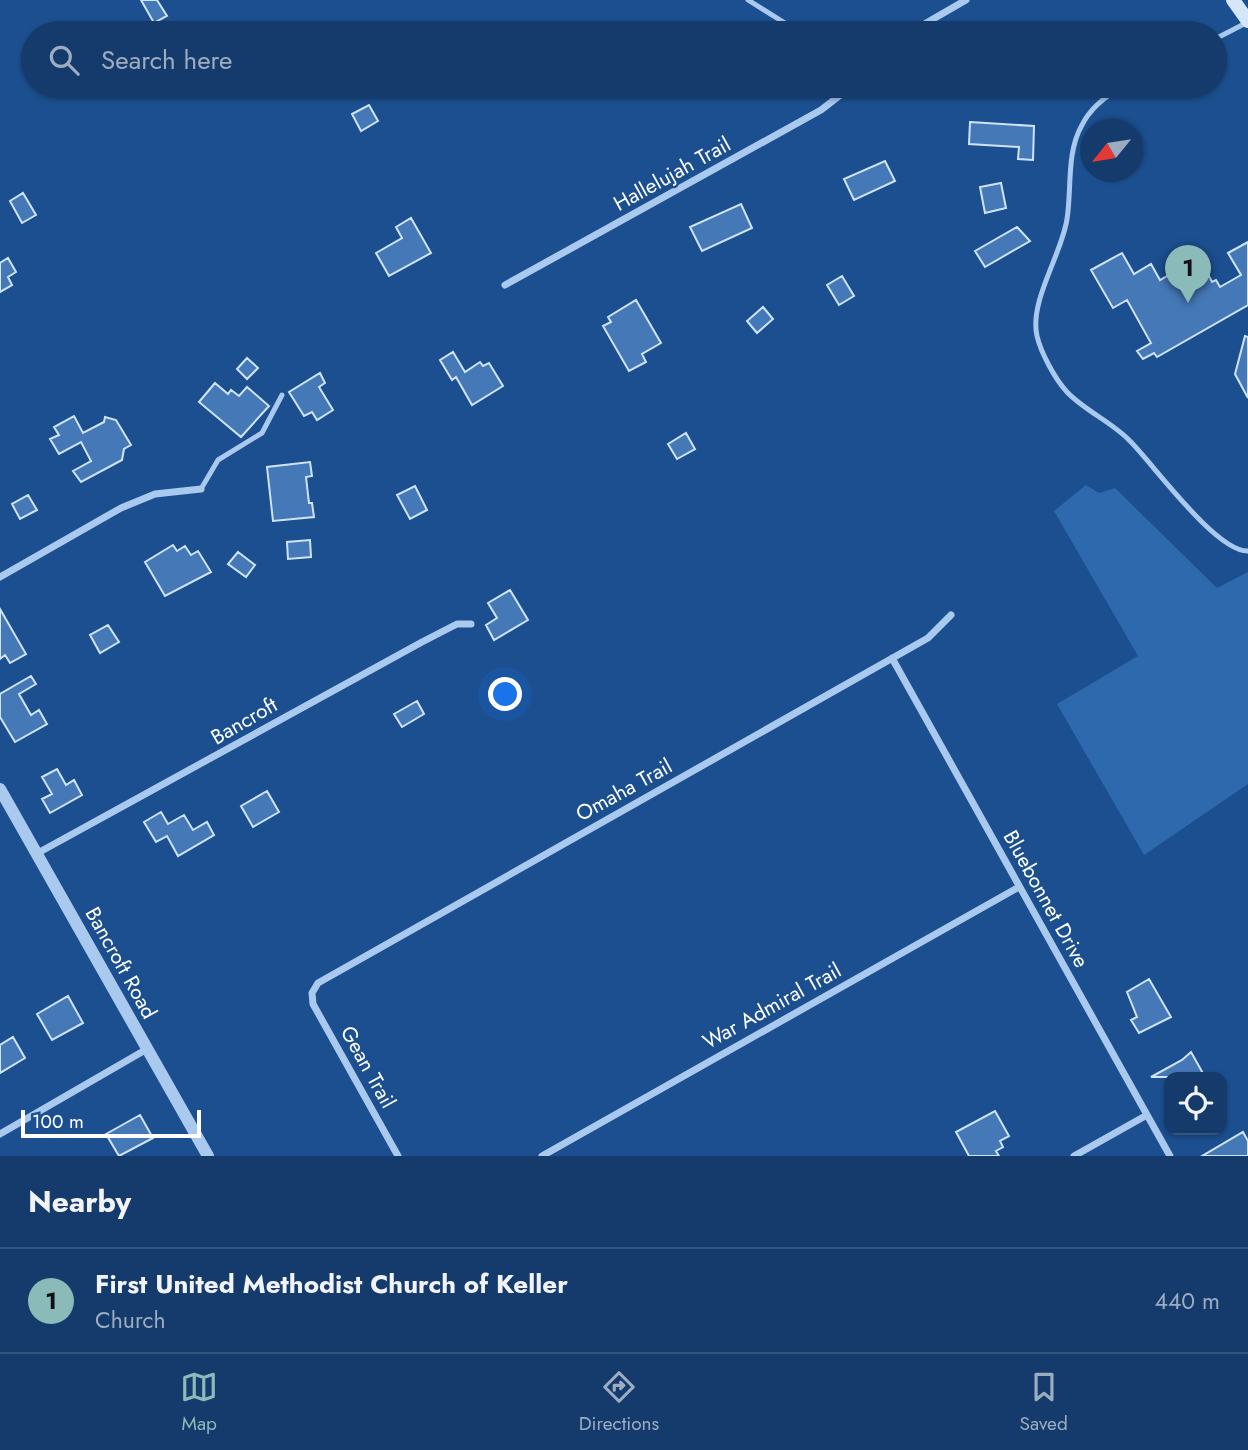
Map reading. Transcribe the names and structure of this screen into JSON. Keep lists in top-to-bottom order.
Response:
{
  "streets": {
    "street": [
      "Hallelujah Trail",
      "Bancroft",
      "Omaha Trail",
      "Bluebonnet Drive",
      "Bancroft Road",
      "War Admiral Trail",
      "Gean Trail"
    ]
  },
  "crossings": [
    ["Bancroft", "Bancroft Road"],
    ["Omaha Trail", "Bluebonnet Drive"],
    ["Omaha Trail", "Gean Trail"],
    ["Bluebonnet Drive", "War Admiral Trail"]
  ],
  "scale_bar": "100 m",
  "north": "bottom left",
  "page": {
    "search": "Search here",
    "pins": "1",
    "scale": "100 m",
    "heading": "Nearby",
    "list": [
      {
        "mark": "1",
        "name": "First United Methodist Church of Keller",
        "note": "Church",
        "value": "440 m"
      }
    ],
    "nav": ["Map", "Directions", "Saved"]
  }
}
